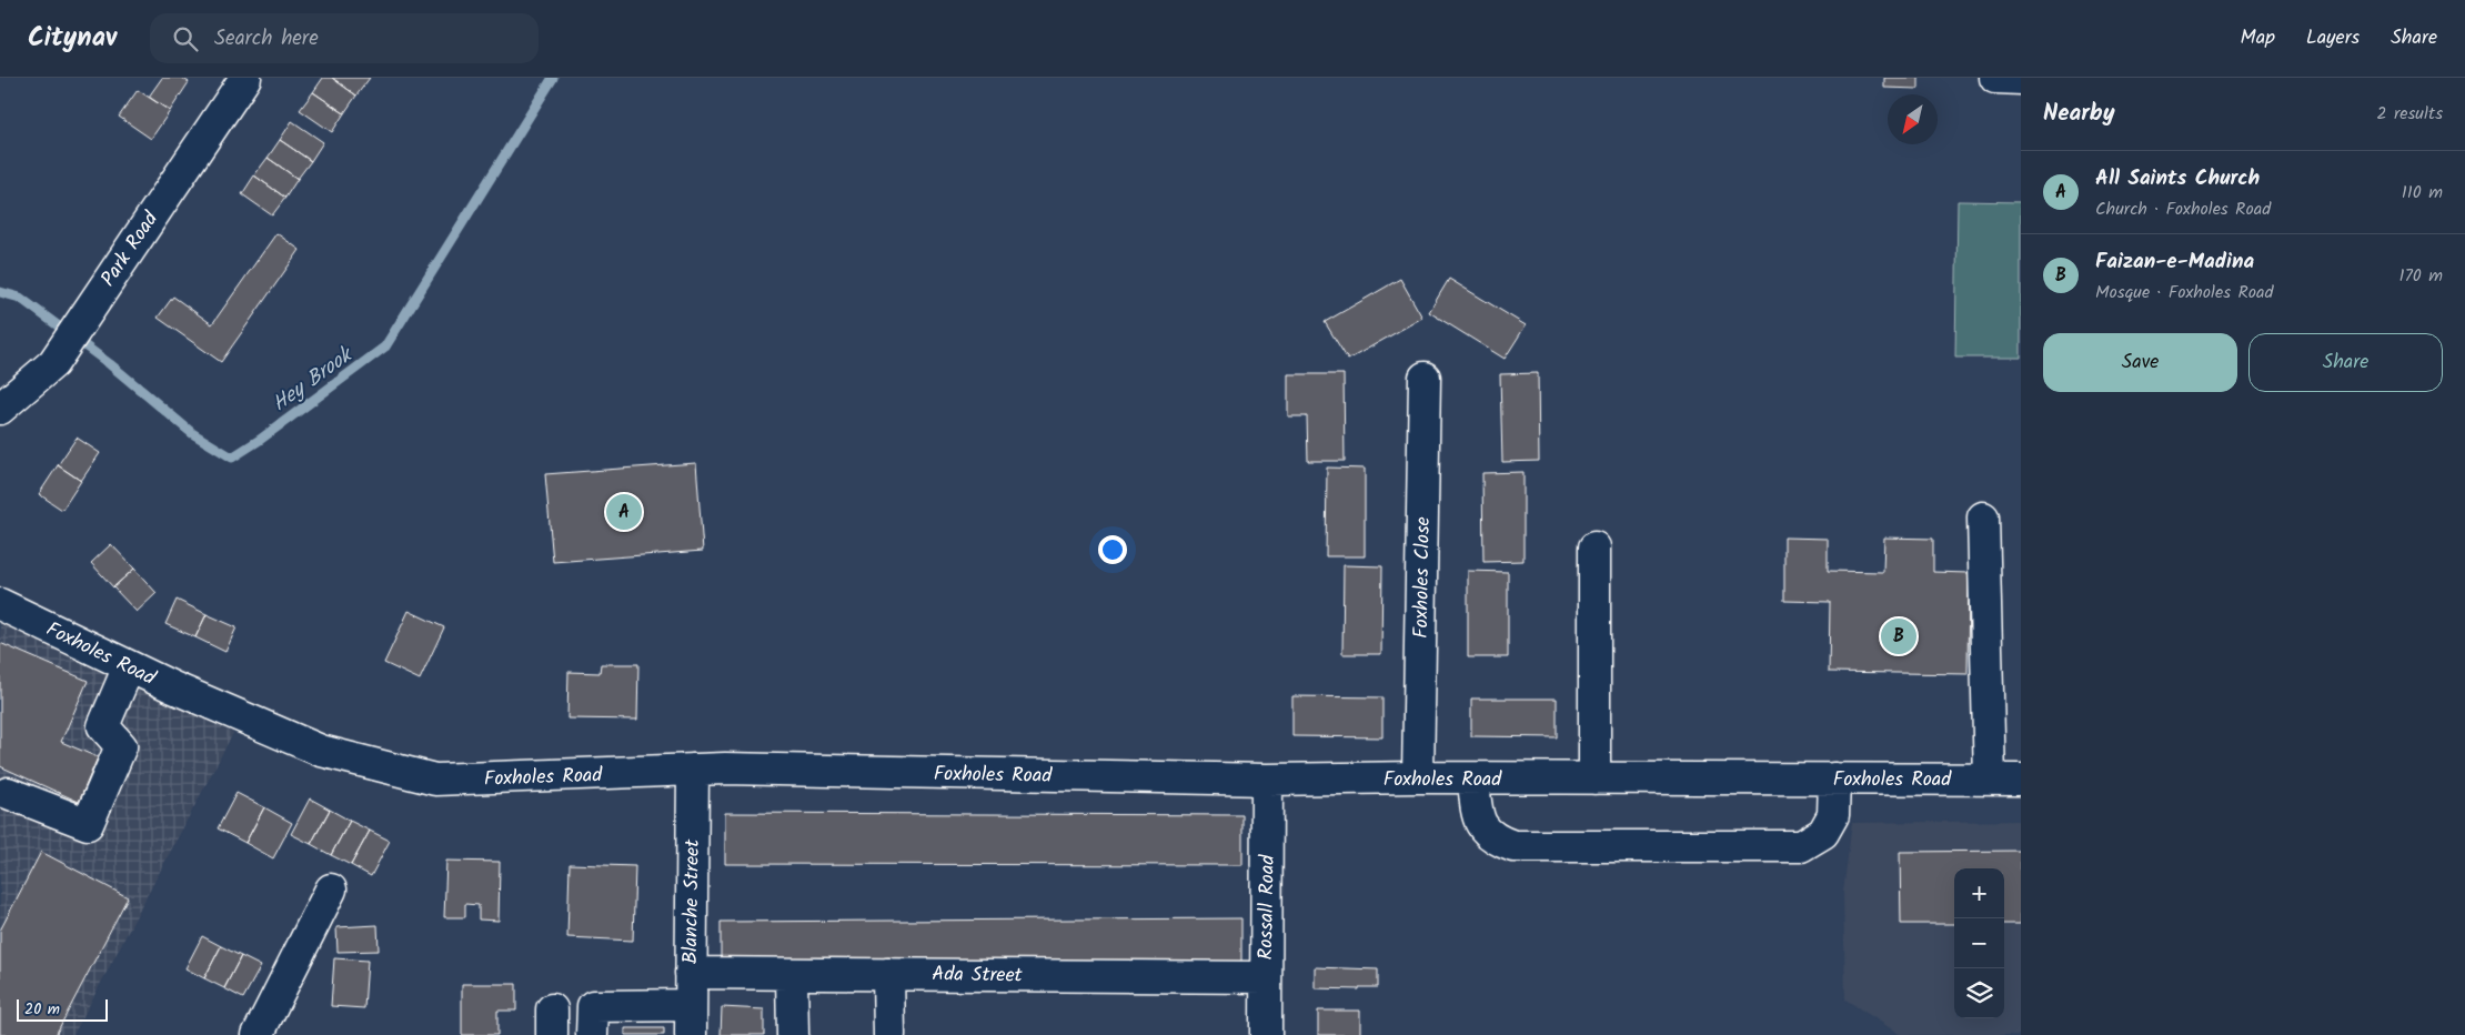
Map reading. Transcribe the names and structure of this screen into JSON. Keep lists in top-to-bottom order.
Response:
{
  "streets": {
    "street": [
      "Park Road",
      "Foxholes Close",
      "Foxholes Road",
      "Blanche Street",
      "Rossall Road",
      "Ada Street"
    ]
  },
  "crossings": [
    ["Foxholes Close", "Foxholes Road"],
    ["Foxholes Road", "Blanche Street"],
    ["Foxholes Road", "Rossall Road"],
    ["Blanche Street", "Ada Street"],
    ["Rossall Road", "Ada Street"]
  ],
  "water": ["Hey Brook"],
  "scale_bar": "20 m",
  "north": "bottom left",
  "page": {
    "header": "Citynav",
    "search": "Search here",
    "nav": ["Map", "Layers", "Share"],
    "heading": ["Nearby", "2 results"],
    "list": [
      {
        "mark": "A",
        "name": "All Saints Church",
        "note": "Church · Foxholes Road",
        "value": "110 m"
      },
      {
        "mark": "B",
        "name": "Faizan-e-Madina",
        "note": "Mosque · Foxholes Road",
        "value": "170 m"
      }
    ],
    "buttons": ["Save", "Share"],
    "pins": ["A", "B"],
    "map_buttons": ["+", "−"],
    "scale": "20 m"
  }
}
